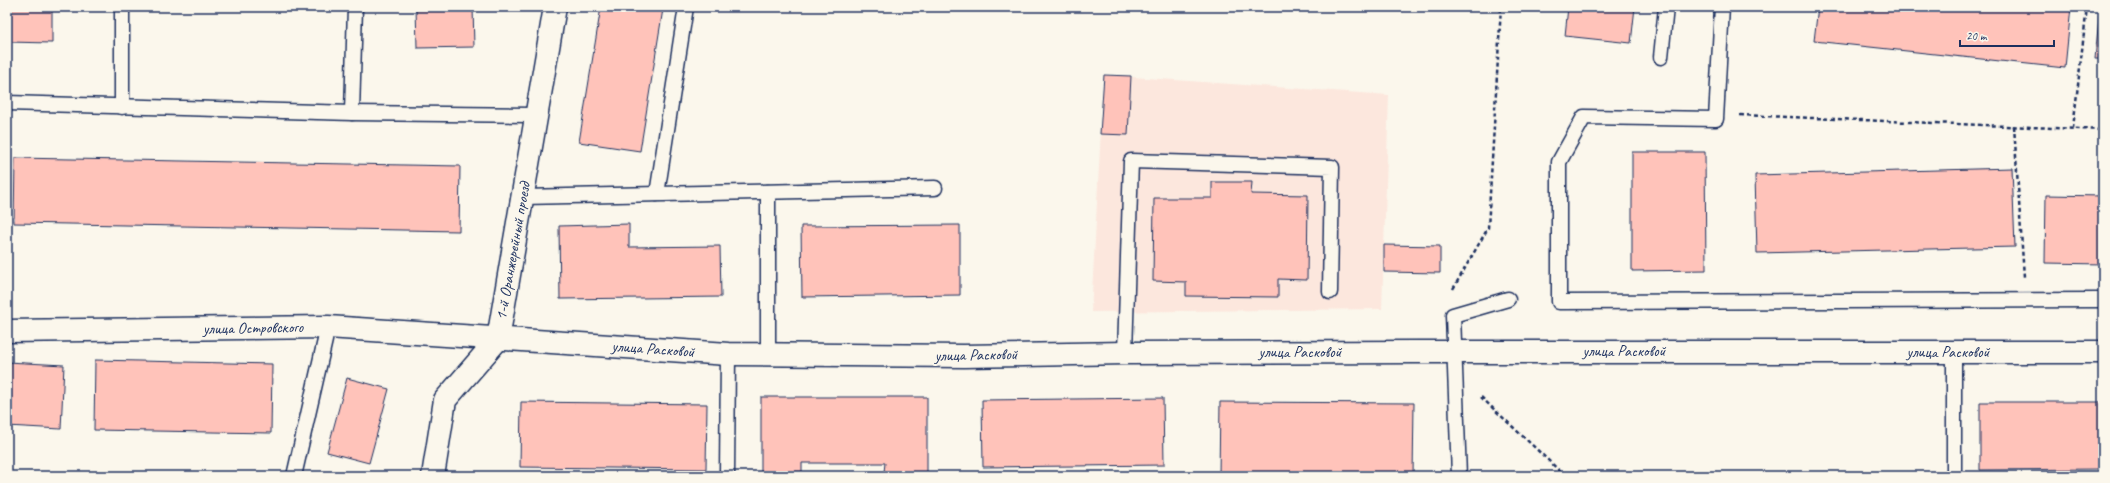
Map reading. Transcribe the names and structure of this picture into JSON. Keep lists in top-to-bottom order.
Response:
{
  "streets": {
    "street": ["1-й Оранжерейный проезд", "улица Островского", "улица Расковой"]
  },
  "crossings": [
    ["1-й Оранжерейный проезд", "улица Островского"],
    ["1-й Оранжерейный проезд", "улица Расковой"],
    ["улица Островского", "улица Расковой"]
  ],
  "scale_bar": "20 m"
}
